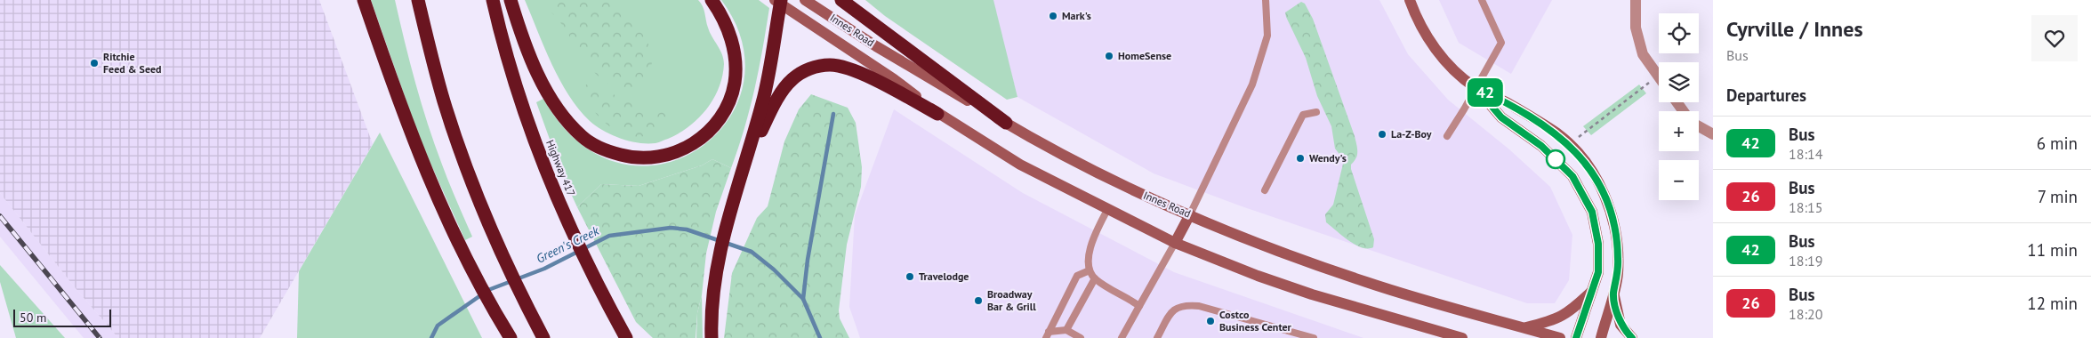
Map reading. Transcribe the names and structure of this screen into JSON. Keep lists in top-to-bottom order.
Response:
{
  "streets": {
    "highway": ["Highway 417"],
    "main road": ["Innes Road"]
  },
  "water": ["Green's Creek"],
  "places": [
    "Mark's",
    "HomeSense",
    "Ritchie Feed & Seed",
    "La-Z-Boy",
    "Wendy's",
    "Travelodge",
    "Broadway Bar & Grill",
    "Costco Business Center"
  ],
  "lines": ["bus line 42"],
  "scale_bar": "50 m",
  "page": {
    "on_map": "42",
    "heading": [
      ["Cyrville / Innes", "Bus"],
      "Departures"
    ],
    "map_buttons": ["+", "−"],
    "list": [
      {
        "mark": "42",
        "name": "Bus",
        "note": "18:14",
        "value": "6 min"
      },
      {
        "mark": "26",
        "name": "Bus",
        "note": "18:15",
        "value": "7 min"
      },
      {
        "mark": "42",
        "name": "Bus",
        "note": "18:19",
        "value": "11 min"
      },
      {
        "mark": "26",
        "name": "Bus",
        "note": "18:20",
        "value": "12 min"
      }
    ],
    "scale": "50 m"
  }
}
